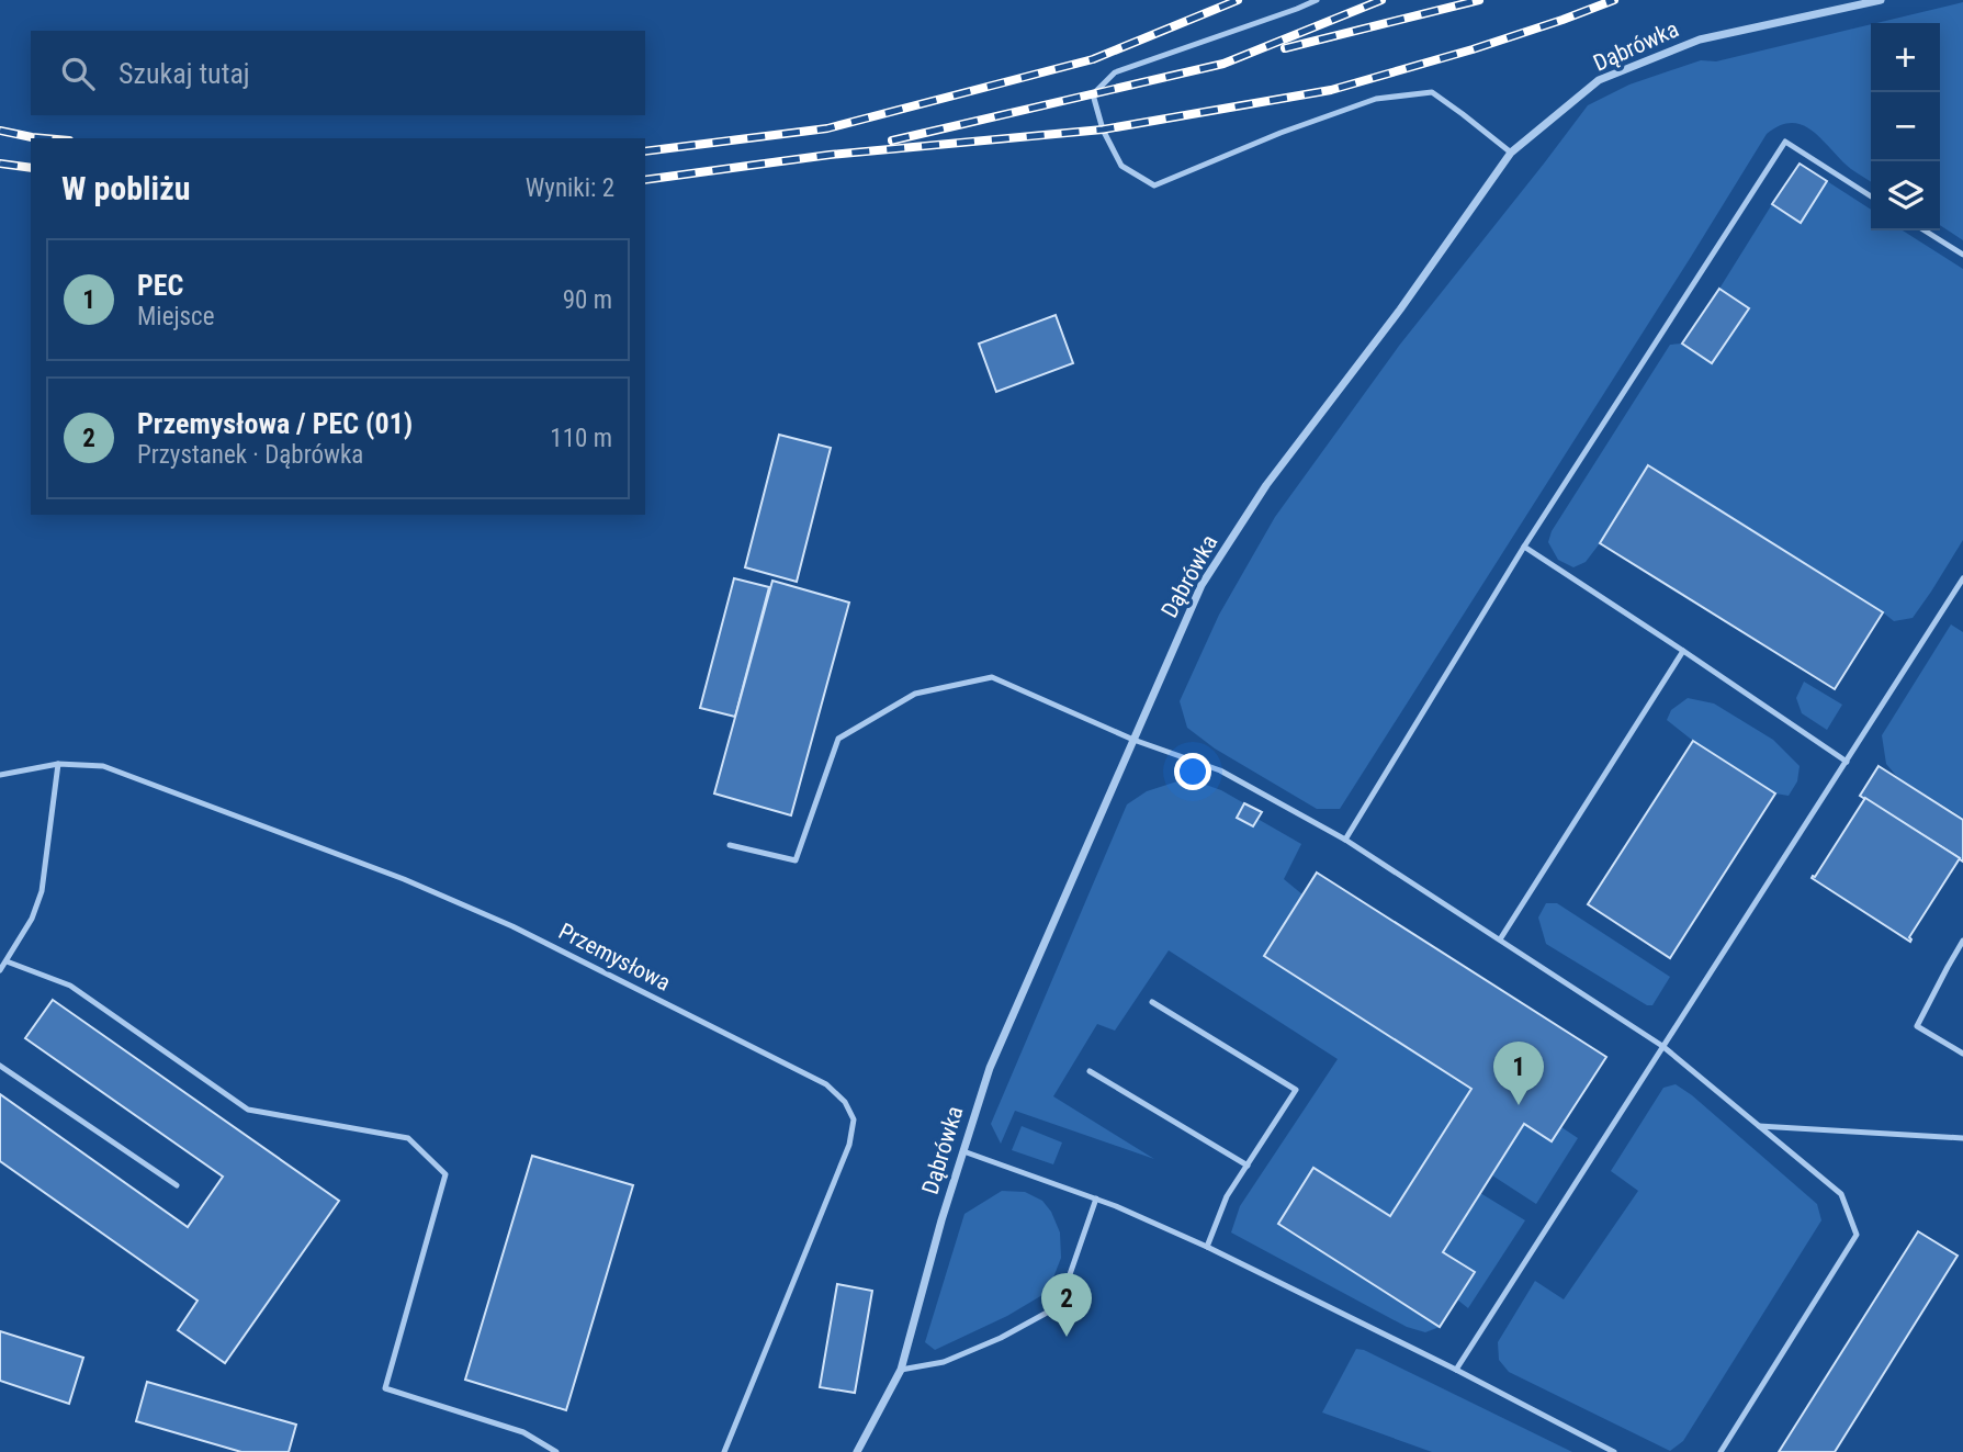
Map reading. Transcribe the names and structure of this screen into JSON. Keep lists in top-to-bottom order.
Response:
{
  "streets": {
    "street": ["Dąbrówka"],
    "lane": ["Przemysłowa"]
  },
  "page": {
    "map_buttons": ["+", "−"],
    "search": "Szukaj tutaj",
    "heading": ["W pobliżu", "Wyniki: 2"],
    "list": [
      {
        "mark": "1",
        "name": "PEC",
        "note": "Miejsce",
        "value": "90 m"
      },
      {
        "mark": "2",
        "name": "Przemysłowa / PEC (01)",
        "note": "Przystanek · Dąbrówka",
        "value": "110 m"
      }
    ],
    "pins": ["1", "2"]
  }
}
